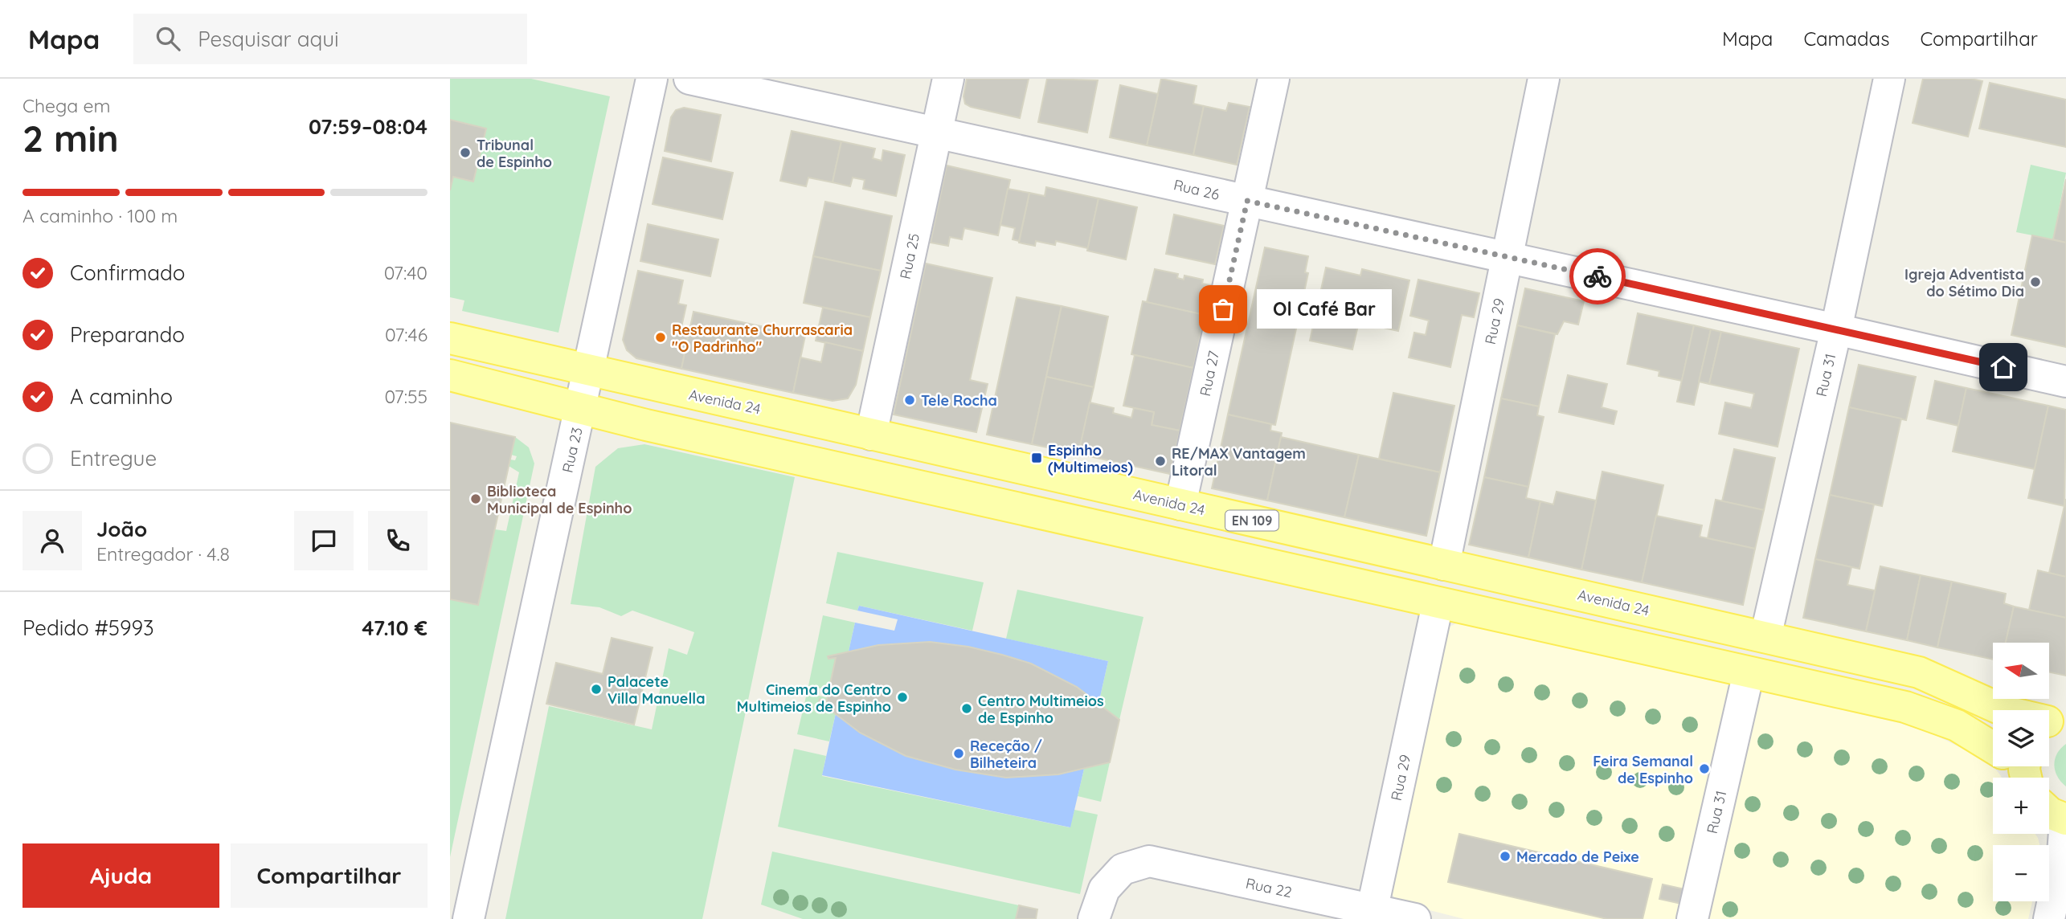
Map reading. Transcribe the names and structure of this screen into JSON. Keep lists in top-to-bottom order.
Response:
{
  "streets": {
    "main road": ["Avenida 24", "EN 109"],
    "street": [
      "Rua 26",
      "Rua 25",
      "Rua 29",
      "Rua 27",
      "Rua 31",
      "Rua 23",
      "Rua 22"
    ]
  },
  "crossings": [
    ["Rua 26", "Rua 25"],
    ["Rua 26", "Rua 29"],
    ["Rua 26", "Rua 27"],
    ["Rua 26", "Rua 31"],
    ["Rua 25", "Avenida 24"],
    ["Rua 29", "Avenida 24"],
    ["Rua 29", "Rua 22"],
    ["Rua 27", "Avenida 24"],
    ["Rua 31", "Avenida 24"],
    ["Avenida 24", "Rua 23"]
  ],
  "places": {
    "other": [
      "Tribunal de Espinho",
      "Igreja Adventista do Sétimo Dia",
      "Ol Café Bar",
      "Restaurante Churrascaria \"O Padrinho\"",
      "Tele Rocha",
      "RE/MAX Vantagem Litoral",
      "Biblioteca Municipal de Espinho",
      "Palacete Villa Manuella",
      "Cinema do Centro Multimeios de Espinho",
      "Centro Multimeios de Espinho",
      "Receção / Bilheteira",
      "Feira Semanal de Espinho",
      "Mercado de Peixe"
    ],
    "transit": ["Espinho (Multimeios)"]
  },
  "north": "left",
  "page": {
    "header": "Mapa",
    "search": "Pesquisar aqui",
    "nav": ["Mapa", "Camadas", "Compartilhar"],
    "heading": ["2 min", "Chega em", "07:59–08:04"],
    "panel": [
      "João",
      "Entregador · 4.8",
      "Pedido #5993",
      "47.10 €"
    ],
    "bar": "A caminho · 100 m",
    "list": [
      ["Confirmado", "07:40"],
      ["Preparando", "07:46"],
      ["A caminho", "07:55"],
      "Entregue"
    ],
    "bubble": "Ol Café Bar",
    "map_buttons": ["+", "−"],
    "buttons": ["Ajuda", "Compartilhar"]
  }
}
